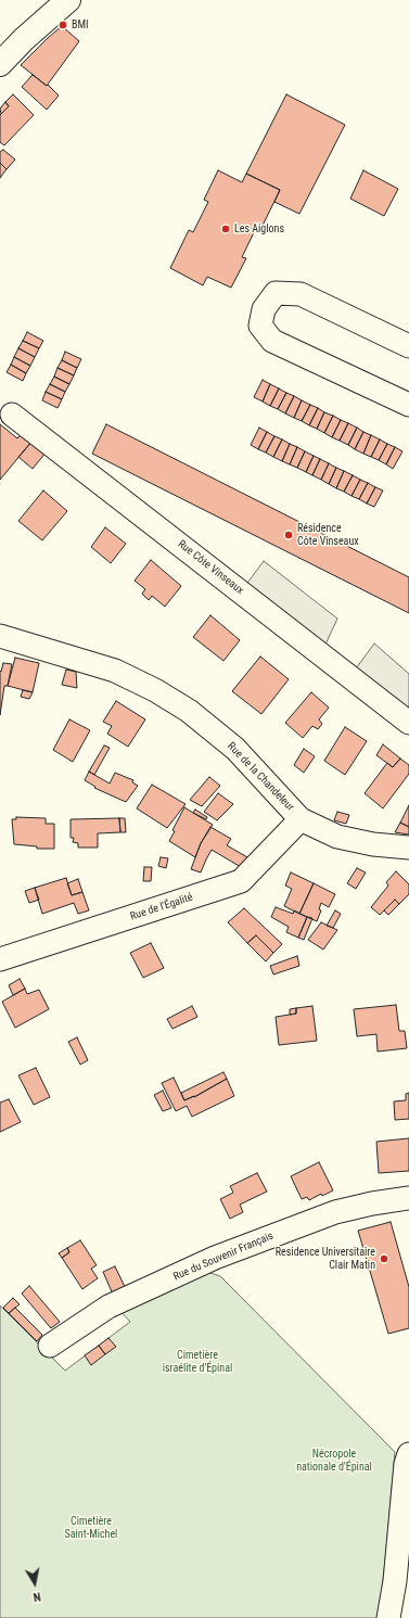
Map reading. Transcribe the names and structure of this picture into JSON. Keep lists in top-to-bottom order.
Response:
{
  "streets": {
    "street": [
      "Rue Côte Vinseaux",
      "Rue de la Chandeleur",
      "Rue de l'Égalité",
      "Rue du Souvenir Français"
    ]
  },
  "crossings": [
    ["Rue de la Chandeleur", "Rue de l'Égalité"]
  ],
  "parks": ["Cimetière israélite d'Épinal", "Nécropole nationale d'Épinal", "Cimetière Saint-Michel"],
  "places": [
    "BMI",
    "Les Aiglons",
    "Résidence Côte Vinseaux",
    "Residence Universitaire Clair Matin"
  ],
  "north": "bottom"
}
